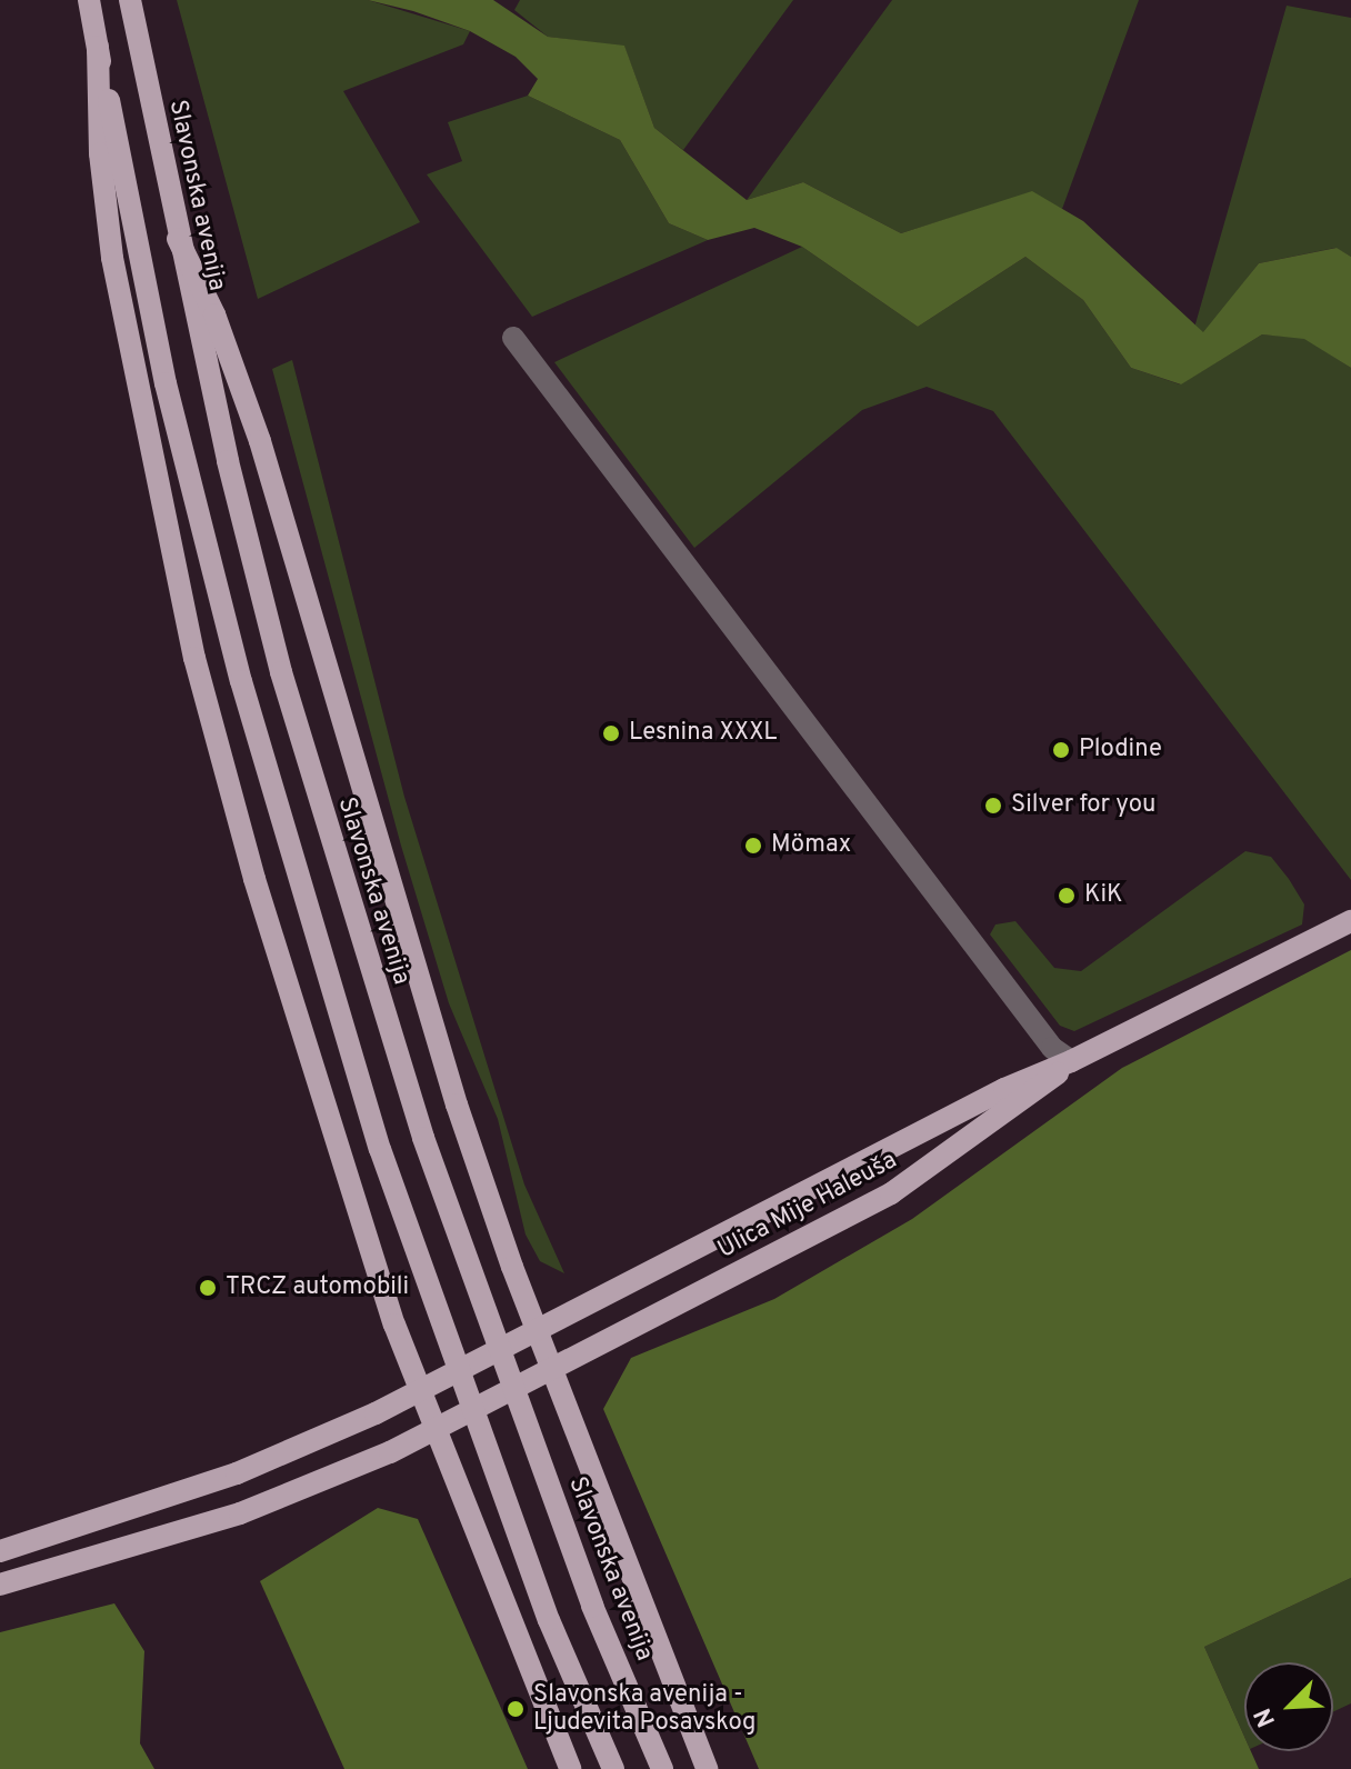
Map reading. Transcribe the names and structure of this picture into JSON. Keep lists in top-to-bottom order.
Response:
{
  "streets": {
    "main road": ["Slavonska avenija", "Ulica Mije Haleuša"]
  },
  "places": [
    "Lesnina XXXL",
    "Plodine",
    "Silver for you",
    "Mömax",
    "KiK",
    "TRCZ automobili",
    "Slavonska avenija - Ljudevita Posavskog"
  ],
  "north": "bottom left"
}
